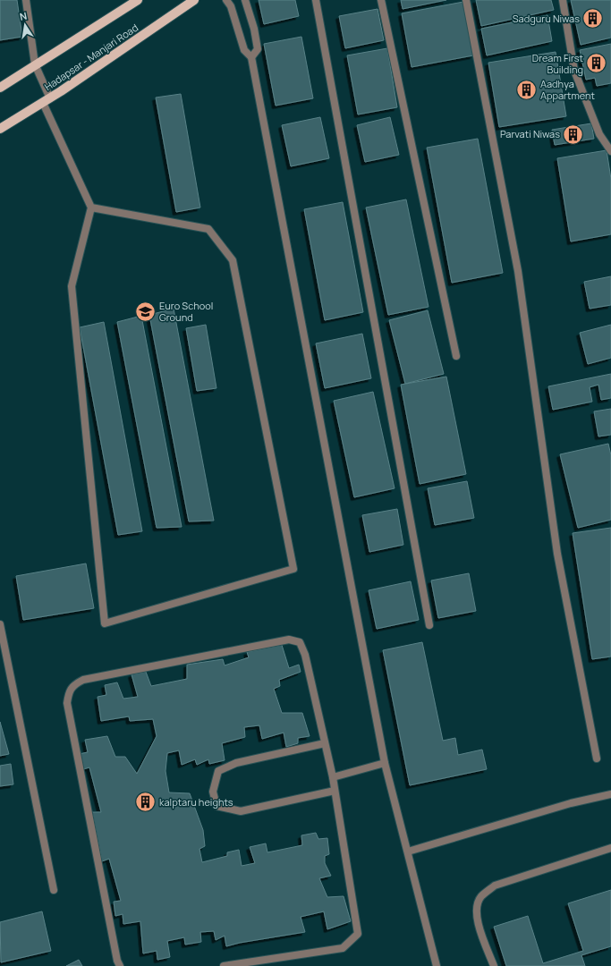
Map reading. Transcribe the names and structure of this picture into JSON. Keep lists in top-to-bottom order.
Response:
{
  "streets": {
    "main road": ["Hadapsar - Manjari Road"]
  },
  "places": {
    "building": [
      "Sadguru Niwas",
      "Dream First Building",
      "Aadhya Appartment",
      "Parvati Niwas",
      "kalptaru heights"
    ],
    "school or university": ["Euro School Ground"]
  },
  "north": "top"
}
